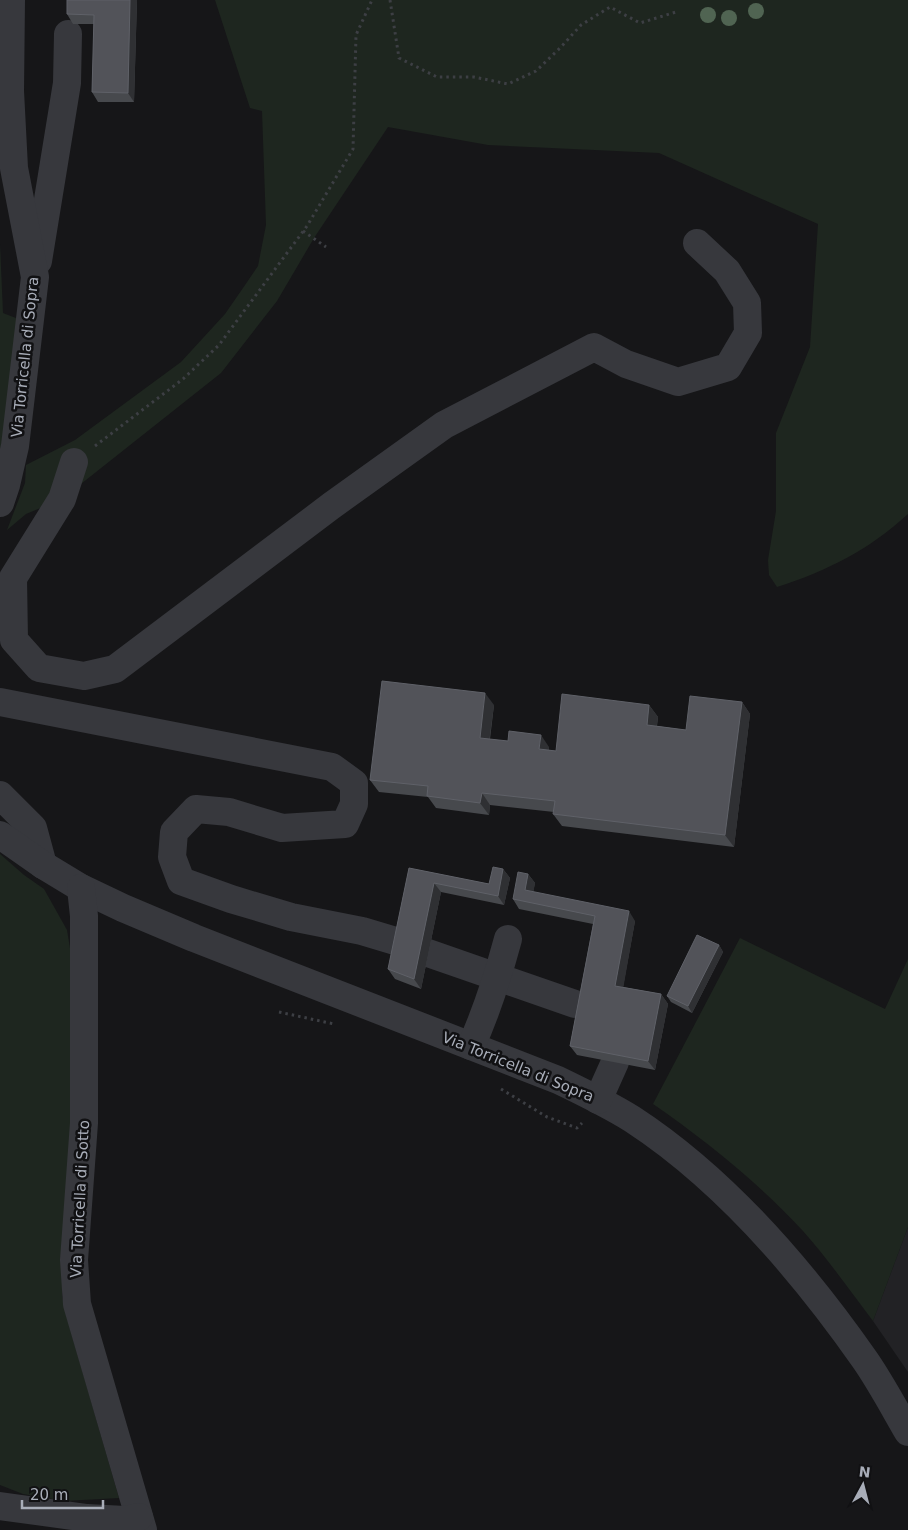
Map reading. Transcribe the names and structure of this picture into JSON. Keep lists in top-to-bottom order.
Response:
{
  "streets": {
    "street": ["Via Torricella di Sopra", "Via Torricella di Sotto"]
  },
  "crossings": [
    ["Via Torricella di Sopra", "Via Torricella di Sotto"]
  ],
  "scale_bar": "20 m",
  "north": "top"
}
